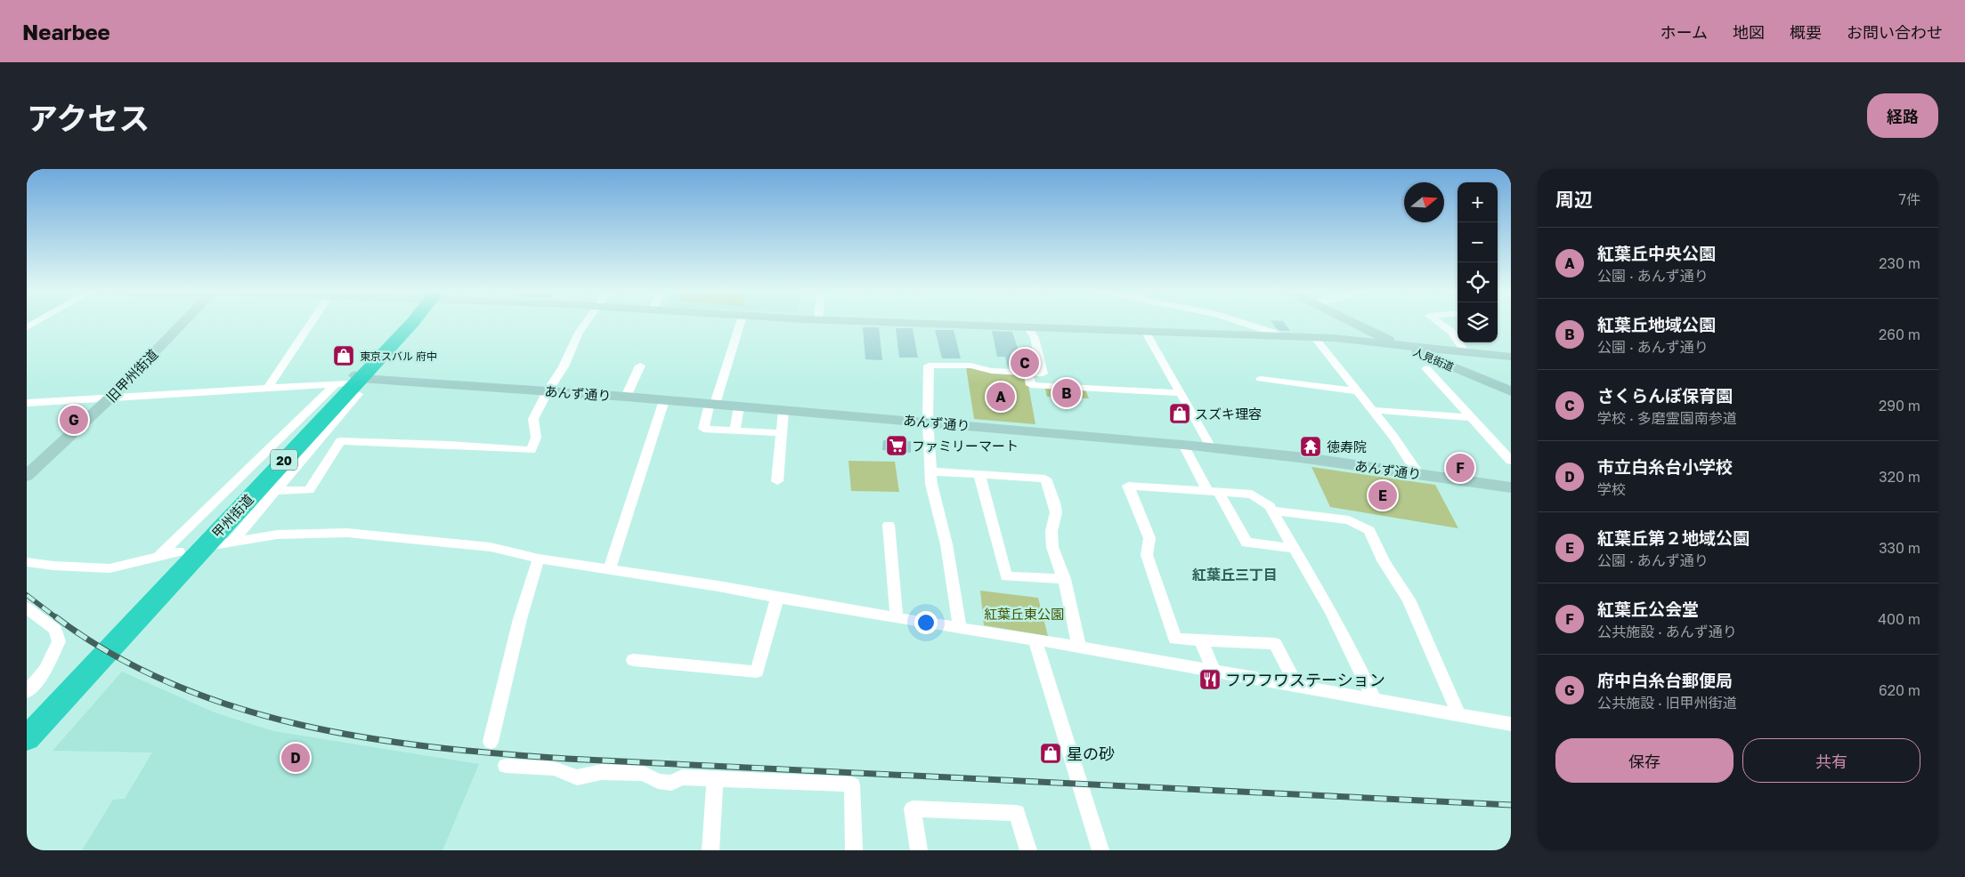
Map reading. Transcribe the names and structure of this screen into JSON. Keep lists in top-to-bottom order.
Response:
{
  "streets": {
    "highway": ["20", "甲州街道"],
    "main road": ["人見街道"],
    "street": ["旧甲州街道", "あんず通り"]
  },
  "crossings": [
    ["あんず通り", "甲州街道"]
  ],
  "districts": ["紅葉丘三丁目"],
  "parks": ["紅葉丘東公園"],
  "places": {
    "shop": ["東京スバル 府中", "スズキ理容", "星の砂"],
    "supermarket": ["ファミリーマート"],
    "temple": ["徳寿院"],
    "restaurant": ["フワフワステーション"]
  },
  "north": "right",
  "page": {
    "header": "Nearbee",
    "nav": [
      "ホーム",
      "地図",
      "概要",
      "お問い合わせ"
    ],
    "title": "アクセス",
    "buttons": [
      "経路",
      ["保存", "共有"]
    ],
    "heading": ["周辺", "7件"],
    "map_buttons": ["+", "−"],
    "list": [
      {
        "mark": "A",
        "name": "紅葉丘中央公園",
        "note": "公園 · あんず通り",
        "value": "230 m"
      },
      {
        "mark": "B",
        "name": "紅葉丘地域公園",
        "note": "公園 · あんず通り",
        "value": "260 m"
      },
      {
        "mark": "C",
        "name": "さくらんぼ保育園",
        "note": "学校 · 多磨霊園南参道",
        "value": "290 m"
      },
      {
        "mark": "D",
        "name": "市立白糸台小学校",
        "note": "学校",
        "value": "320 m"
      },
      {
        "mark": "E",
        "name": "紅葉丘第２地域公園",
        "note": "公園 · あんず通り",
        "value": "330 m"
      },
      {
        "mark": "F",
        "name": "紅葉丘公会堂",
        "note": "公共施設 · あんず通り",
        "value": "400 m"
      },
      {
        "mark": "G",
        "name": "府中白糸台郵便局",
        "note": "公共施設 · 旧甲州街道",
        "value": "620 m"
      }
    ],
    "pins": [
      "C",
      "B",
      "A",
      "G",
      "F",
      "E",
      "D"
    ]
  }
}
